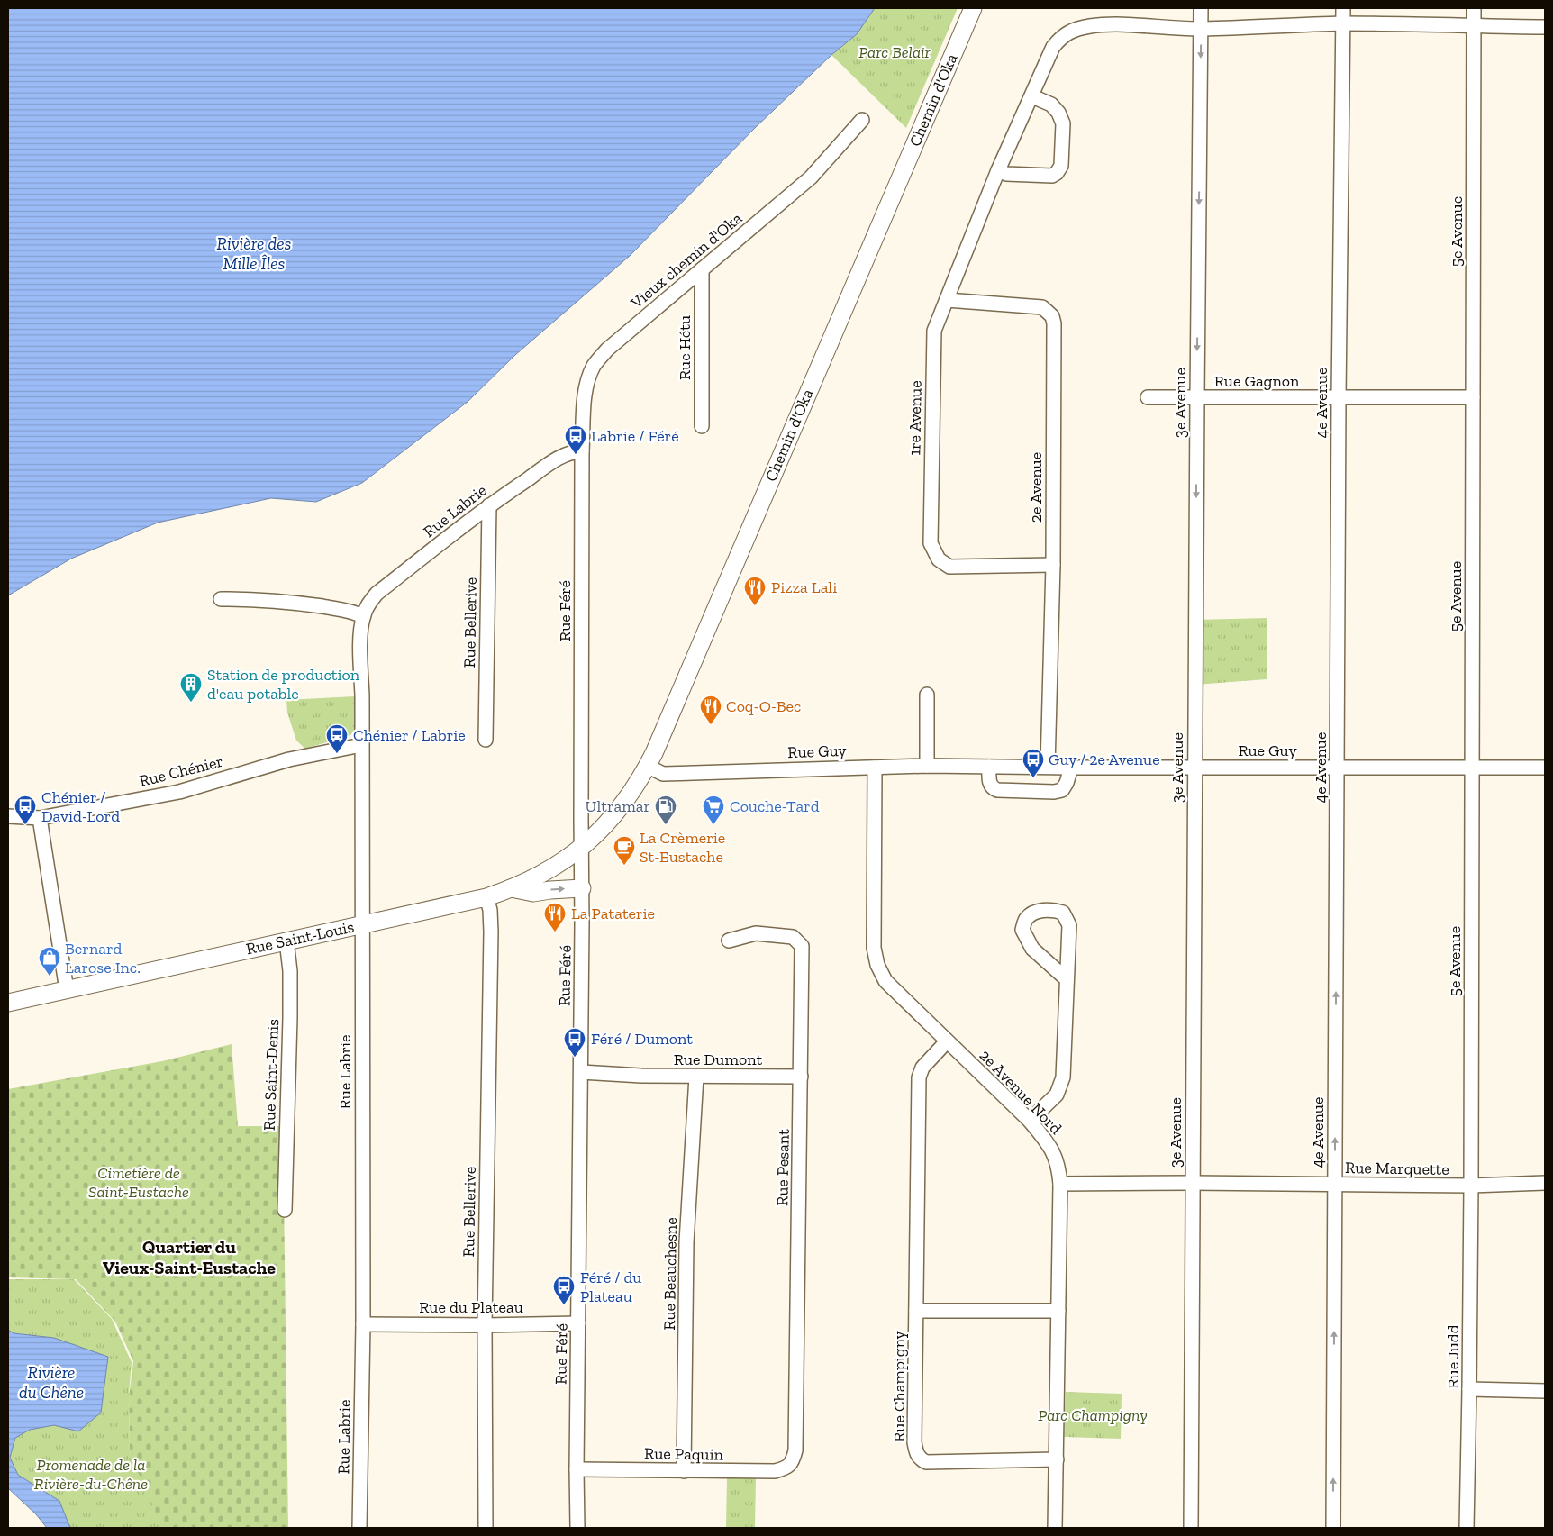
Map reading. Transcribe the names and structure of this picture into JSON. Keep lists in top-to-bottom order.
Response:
{
  "streets": {
    "main road": ["Chemin d'Oka", "Rue Saint-Louis"],
    "street": [
      "5e Avenue",
      "Vieux chemin d'Oka",
      "Rue Hétu",
      "Rue Gagnon",
      "3e Avenue",
      "4e Avenue",
      "1re Avenue",
      "2e Avenue",
      "Rue Labrie",
      "Rue Féré",
      "Rue Bellerive",
      "Rue Guy",
      "Rue Chénier",
      "Rue Dumont",
      "Rue Saint-Denis",
      "2e Avenue Nord",
      "Rue Pesant",
      "Rue Marquette",
      "Rue Beauchesne",
      "Rue du Plateau",
      "Rue Judd",
      "Rue Champigny",
      "Rue Paquin"
    ]
  },
  "crossings": [
    ["Chemin d'Oka", "Rue Féré"],
    ["Chemin d'Oka", "Rue Guy"],
    ["Chemin d'Oka", "Rue Saint-Louis"],
    ["5e Avenue", "Rue Gagnon"],
    ["5e Avenue", "Rue Guy"],
    ["5e Avenue", "Rue Marquette"],
    ["5e Avenue", "Rue Judd"],
    ["Vieux chemin d'Oka", "Rue Hétu"],
    ["Vieux chemin d'Oka", "Rue Labrie"],
    ["Vieux chemin d'Oka", "Rue Féré"],
    ["Rue Gagnon", "3e Avenue"],
    ["Rue Gagnon", "4e Avenue"],
    ["3e Avenue", "1re Avenue"],
    ["3e Avenue", "Rue Guy"],
    ["3e Avenue", "Rue Marquette"],
    ["4e Avenue", "Rue Guy"],
    ["4e Avenue", "Rue Marquette"],
    ["1re Avenue", "2e Avenue"],
    ["2e Avenue", "Rue Guy"],
    ["Rue Labrie", "Rue Féré"],
    ["Rue Labrie", "Rue Bellerive"],
    ["Rue Labrie", "Rue Chénier"],
    ["Rue Labrie", "Rue Saint-Louis"],
    ["Rue Labrie", "Rue du Plateau"],
    ["Rue Féré", "Rue Saint-Louis"],
    ["Rue Féré", "Rue Dumont"],
    ["Rue Féré", "Rue du Plateau"],
    ["Rue Féré", "Rue Paquin"],
    ["Rue Bellerive", "Rue Saint-Louis"],
    ["Rue Bellerive", "Rue du Plateau"],
    ["Rue Guy", "2e Avenue Nord"],
    ["Rue Saint-Louis", "Rue Saint-Denis"],
    ["Rue Dumont", "Rue Pesant"],
    ["Rue Dumont", "Rue Beauchesne"],
    ["2e Avenue Nord", "Rue Marquette"],
    ["2e Avenue Nord", "Rue Champigny"],
    ["Rue Pesant", "Rue Paquin"],
    ["Rue Marquette", "Rue Judd"],
    ["Rue Beauchesne", "Rue Paquin"]
  ],
  "one_way": ["3e Avenue", "4e Avenue"],
  "districts": ["Quartier du Vieux-Saint-Eustache"],
  "water": ["Rivière des Mille Îles", "Rivière du Chêne"],
  "parks": [
    "Parc Belair",
    "Cimetière de Saint-Eustache",
    "Parc Champigny",
    "Promenade de la Rivière-du-Chêne"
  ],
  "places": {
    "bus stop": [
      "Labrie / Féré",
      "Chénier / Labrie",
      "Guy / 2e Avenue",
      "Chénier / David-Lord",
      "Féré / Dumont",
      "Féré / du Plateau"
    ],
    "restaurant": ["Pizza Lali", "Coq-O-Bec", "La Pataterie"],
    "building": ["Station de production d'eau potable"],
    "fuel station": ["Ultramar"],
    "supermarket": ["Couche-Tard"],
    "cafe": ["La Crèmerie St-Eustache"],
    "shop": ["Bernard Larose Inc."]
  }
}
